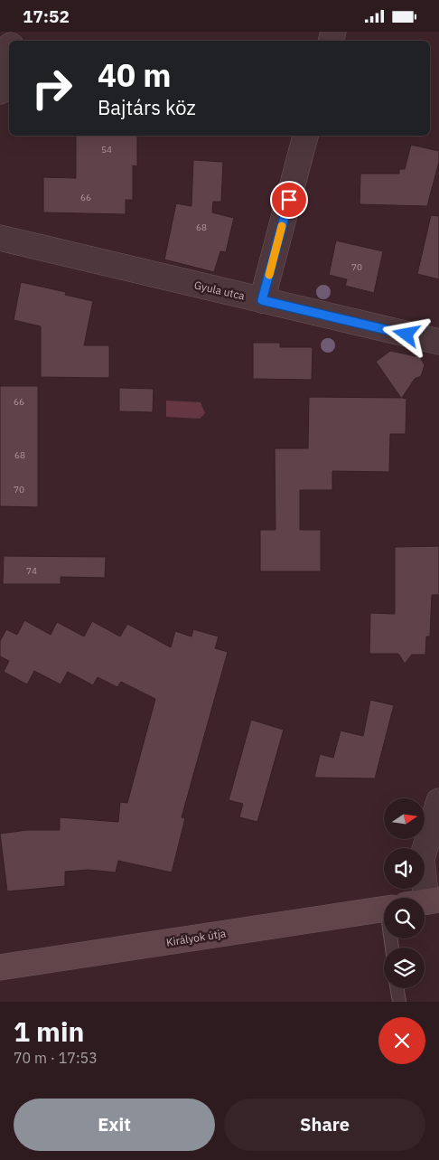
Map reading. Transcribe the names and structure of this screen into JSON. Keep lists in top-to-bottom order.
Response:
{
  "streets": {
    "street": ["Gyula utca", "Királyok útja"]
  },
  "house_numbers": [
    "54",
    "66",
    "68",
    "70",
    "66",
    "68",
    "70",
    "74"
  ],
  "north": "right",
  "page": {
    "status": "17:52",
    "turn": ["40 m", "Bajtárs köz"],
    "heading": ["1 min", "70 m · 17:53"],
    "buttons": ["Exit", "Share"]
  }
}
